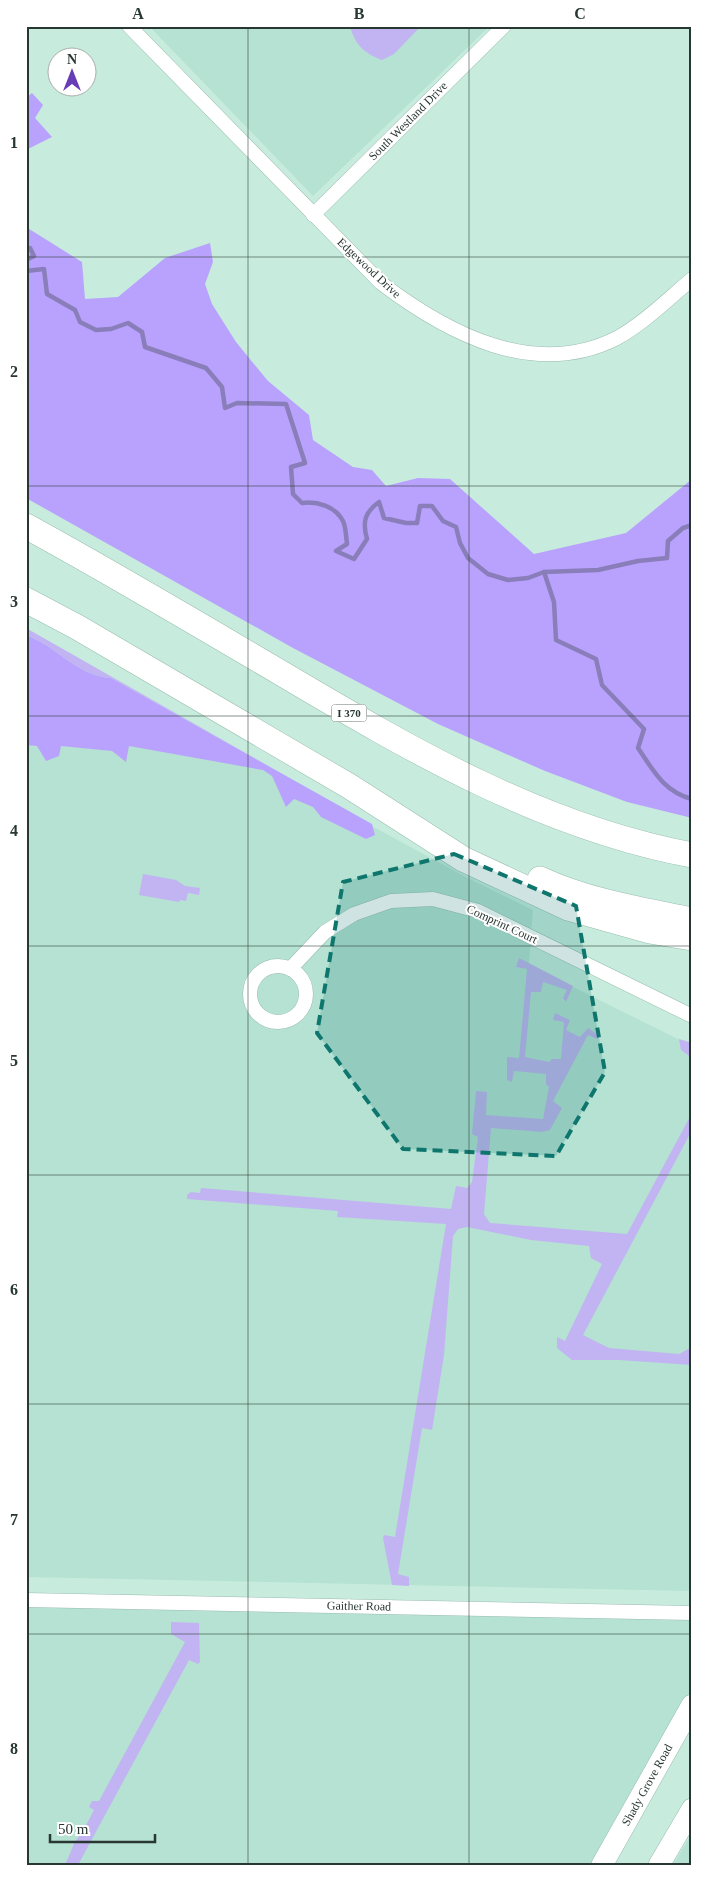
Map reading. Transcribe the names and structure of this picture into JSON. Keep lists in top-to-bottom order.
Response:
{
  "streets": {
    "highway": ["I 370"],
    "main road": ["Shady Grove Road"],
    "street": [
      "South Westland Drive",
      "Edgewood Drive",
      "Comprint Court",
      "Gaither Road"
    ]
  },
  "crossings": [
    ["South Westland Drive", "Edgewood Drive"]
  ],
  "scale_bar": "50 m",
  "north": "top",
  "grid": {
    "columns": ["A", "B", "C"],
    "rows": [
      "1",
      "2",
      "3",
      "4",
      "5",
      "6",
      "7",
      "8"
    ]
  }
}
